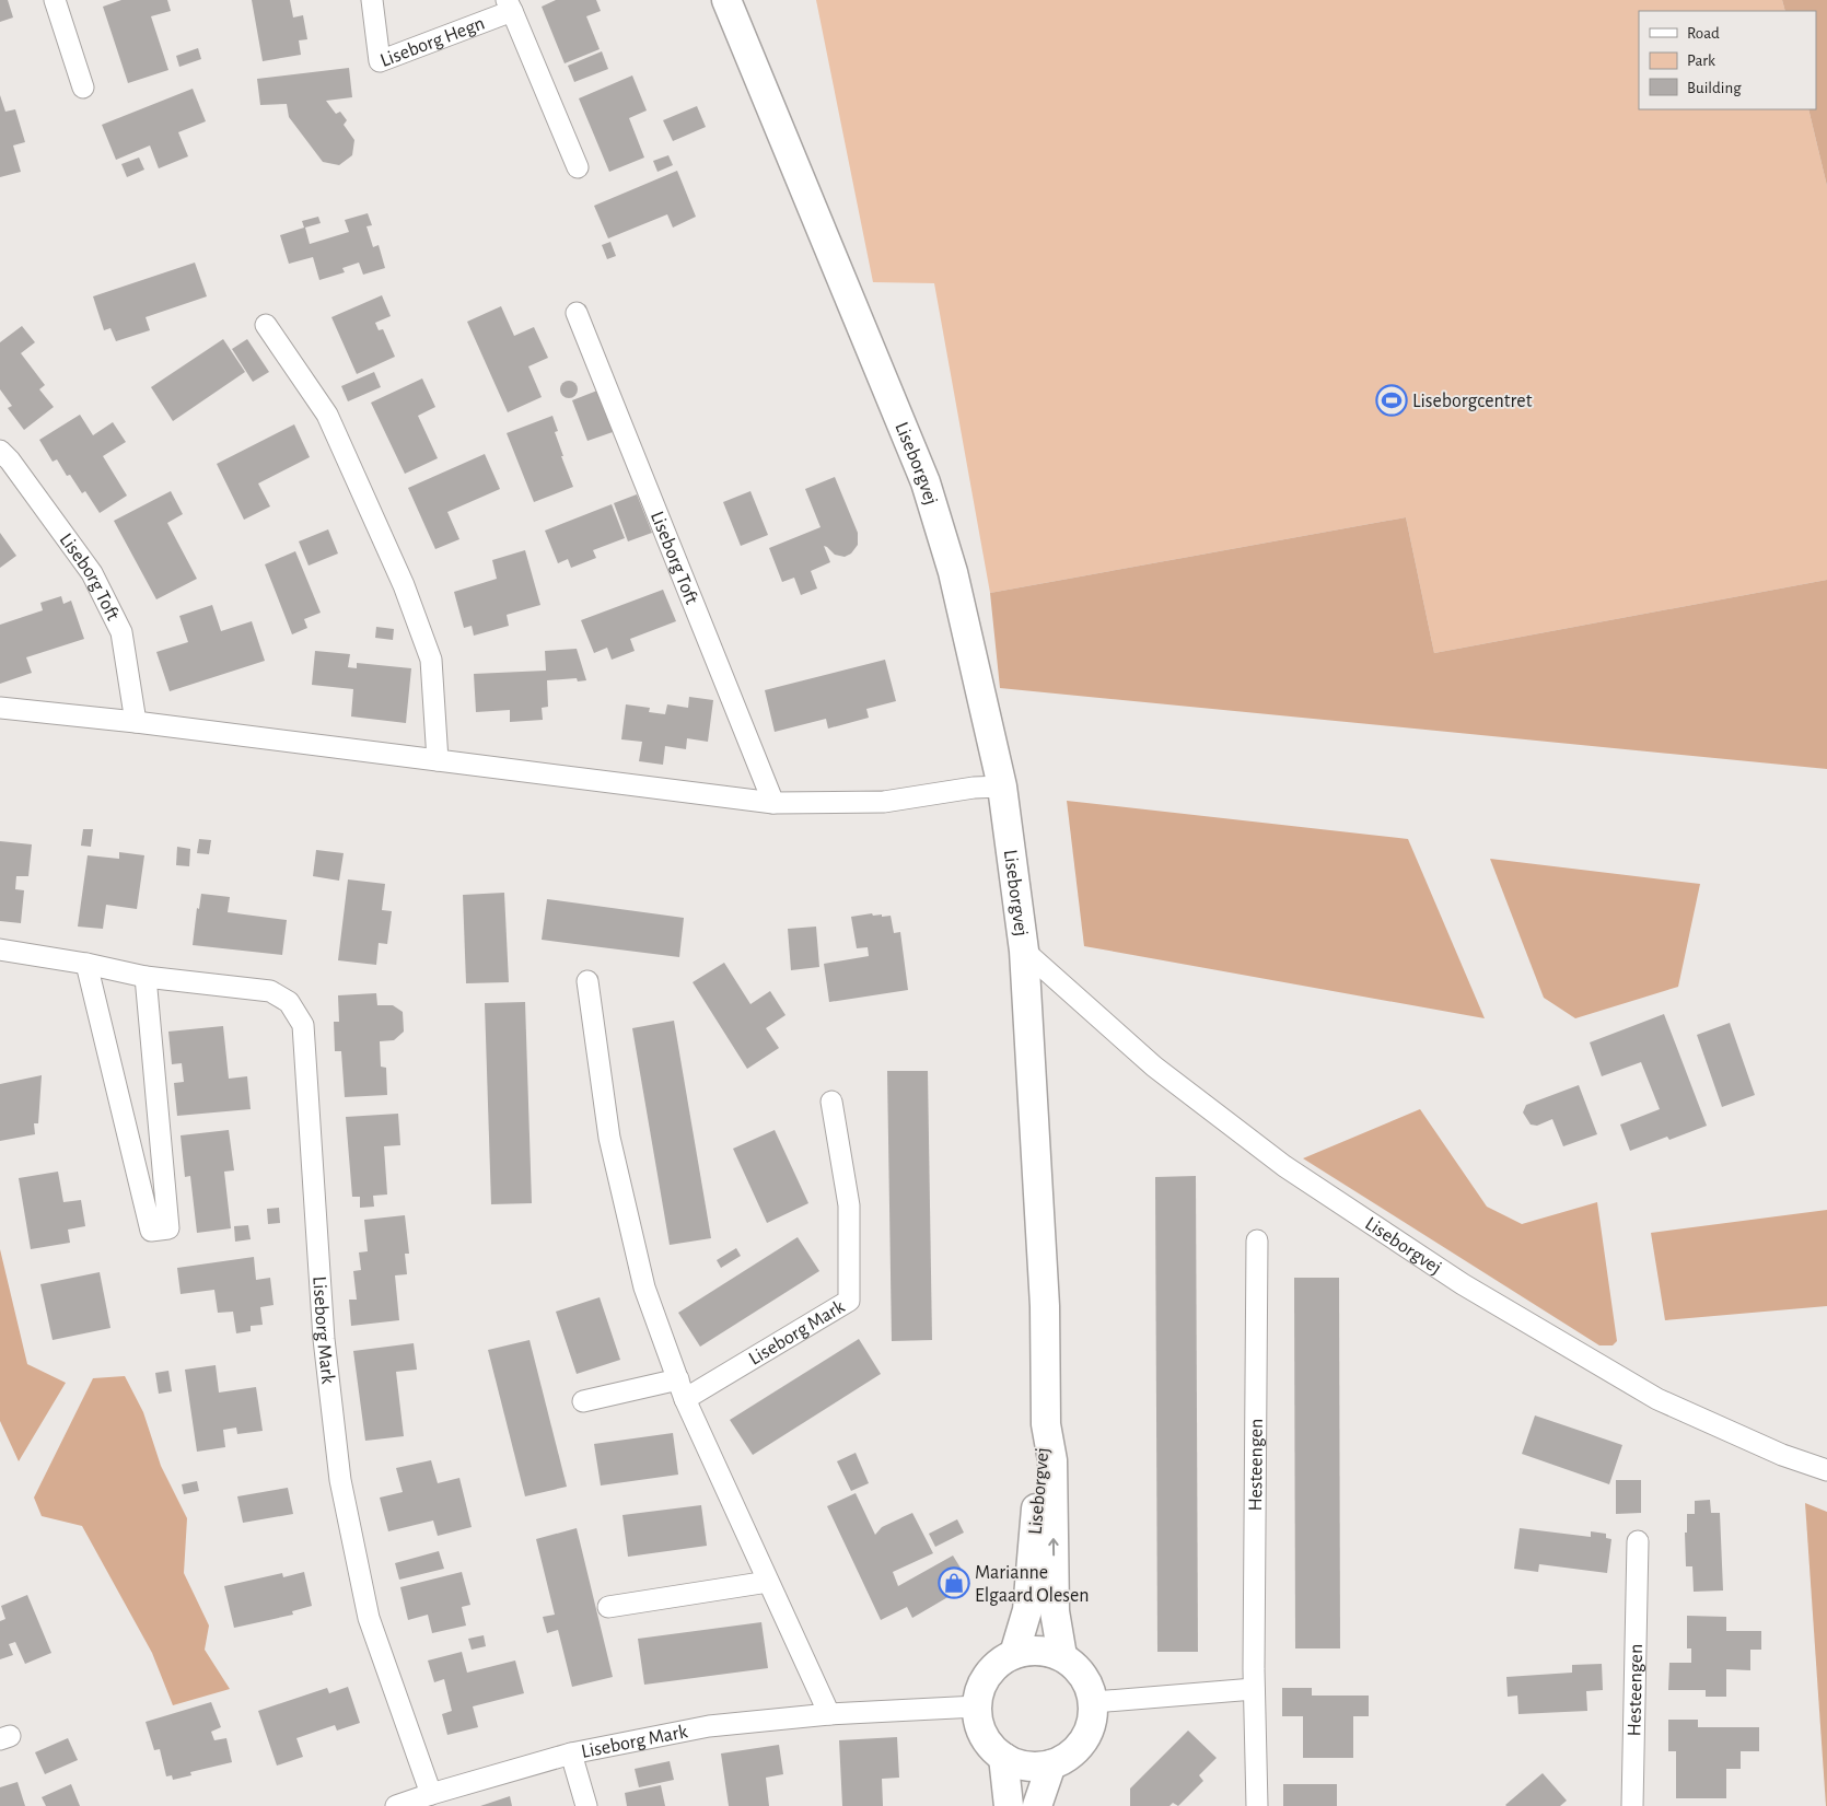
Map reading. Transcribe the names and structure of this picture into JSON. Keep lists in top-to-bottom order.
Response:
{
  "streets": {
    "street": [
      "Liseborg Hegn",
      "Liseborgvej",
      "Liseborg Toft",
      "Liseborg Mark",
      "Hesteengen"
    ]
  },
  "crossings": [
    ["Liseborgvej", "Liseborg Mark"]
  ],
  "places": {
    "sports": ["Liseborgcentret"],
    "shop": ["Marianne Elgaard Olesen"]
  },
  "legend": ["Road", "Park", "Building"]
}
